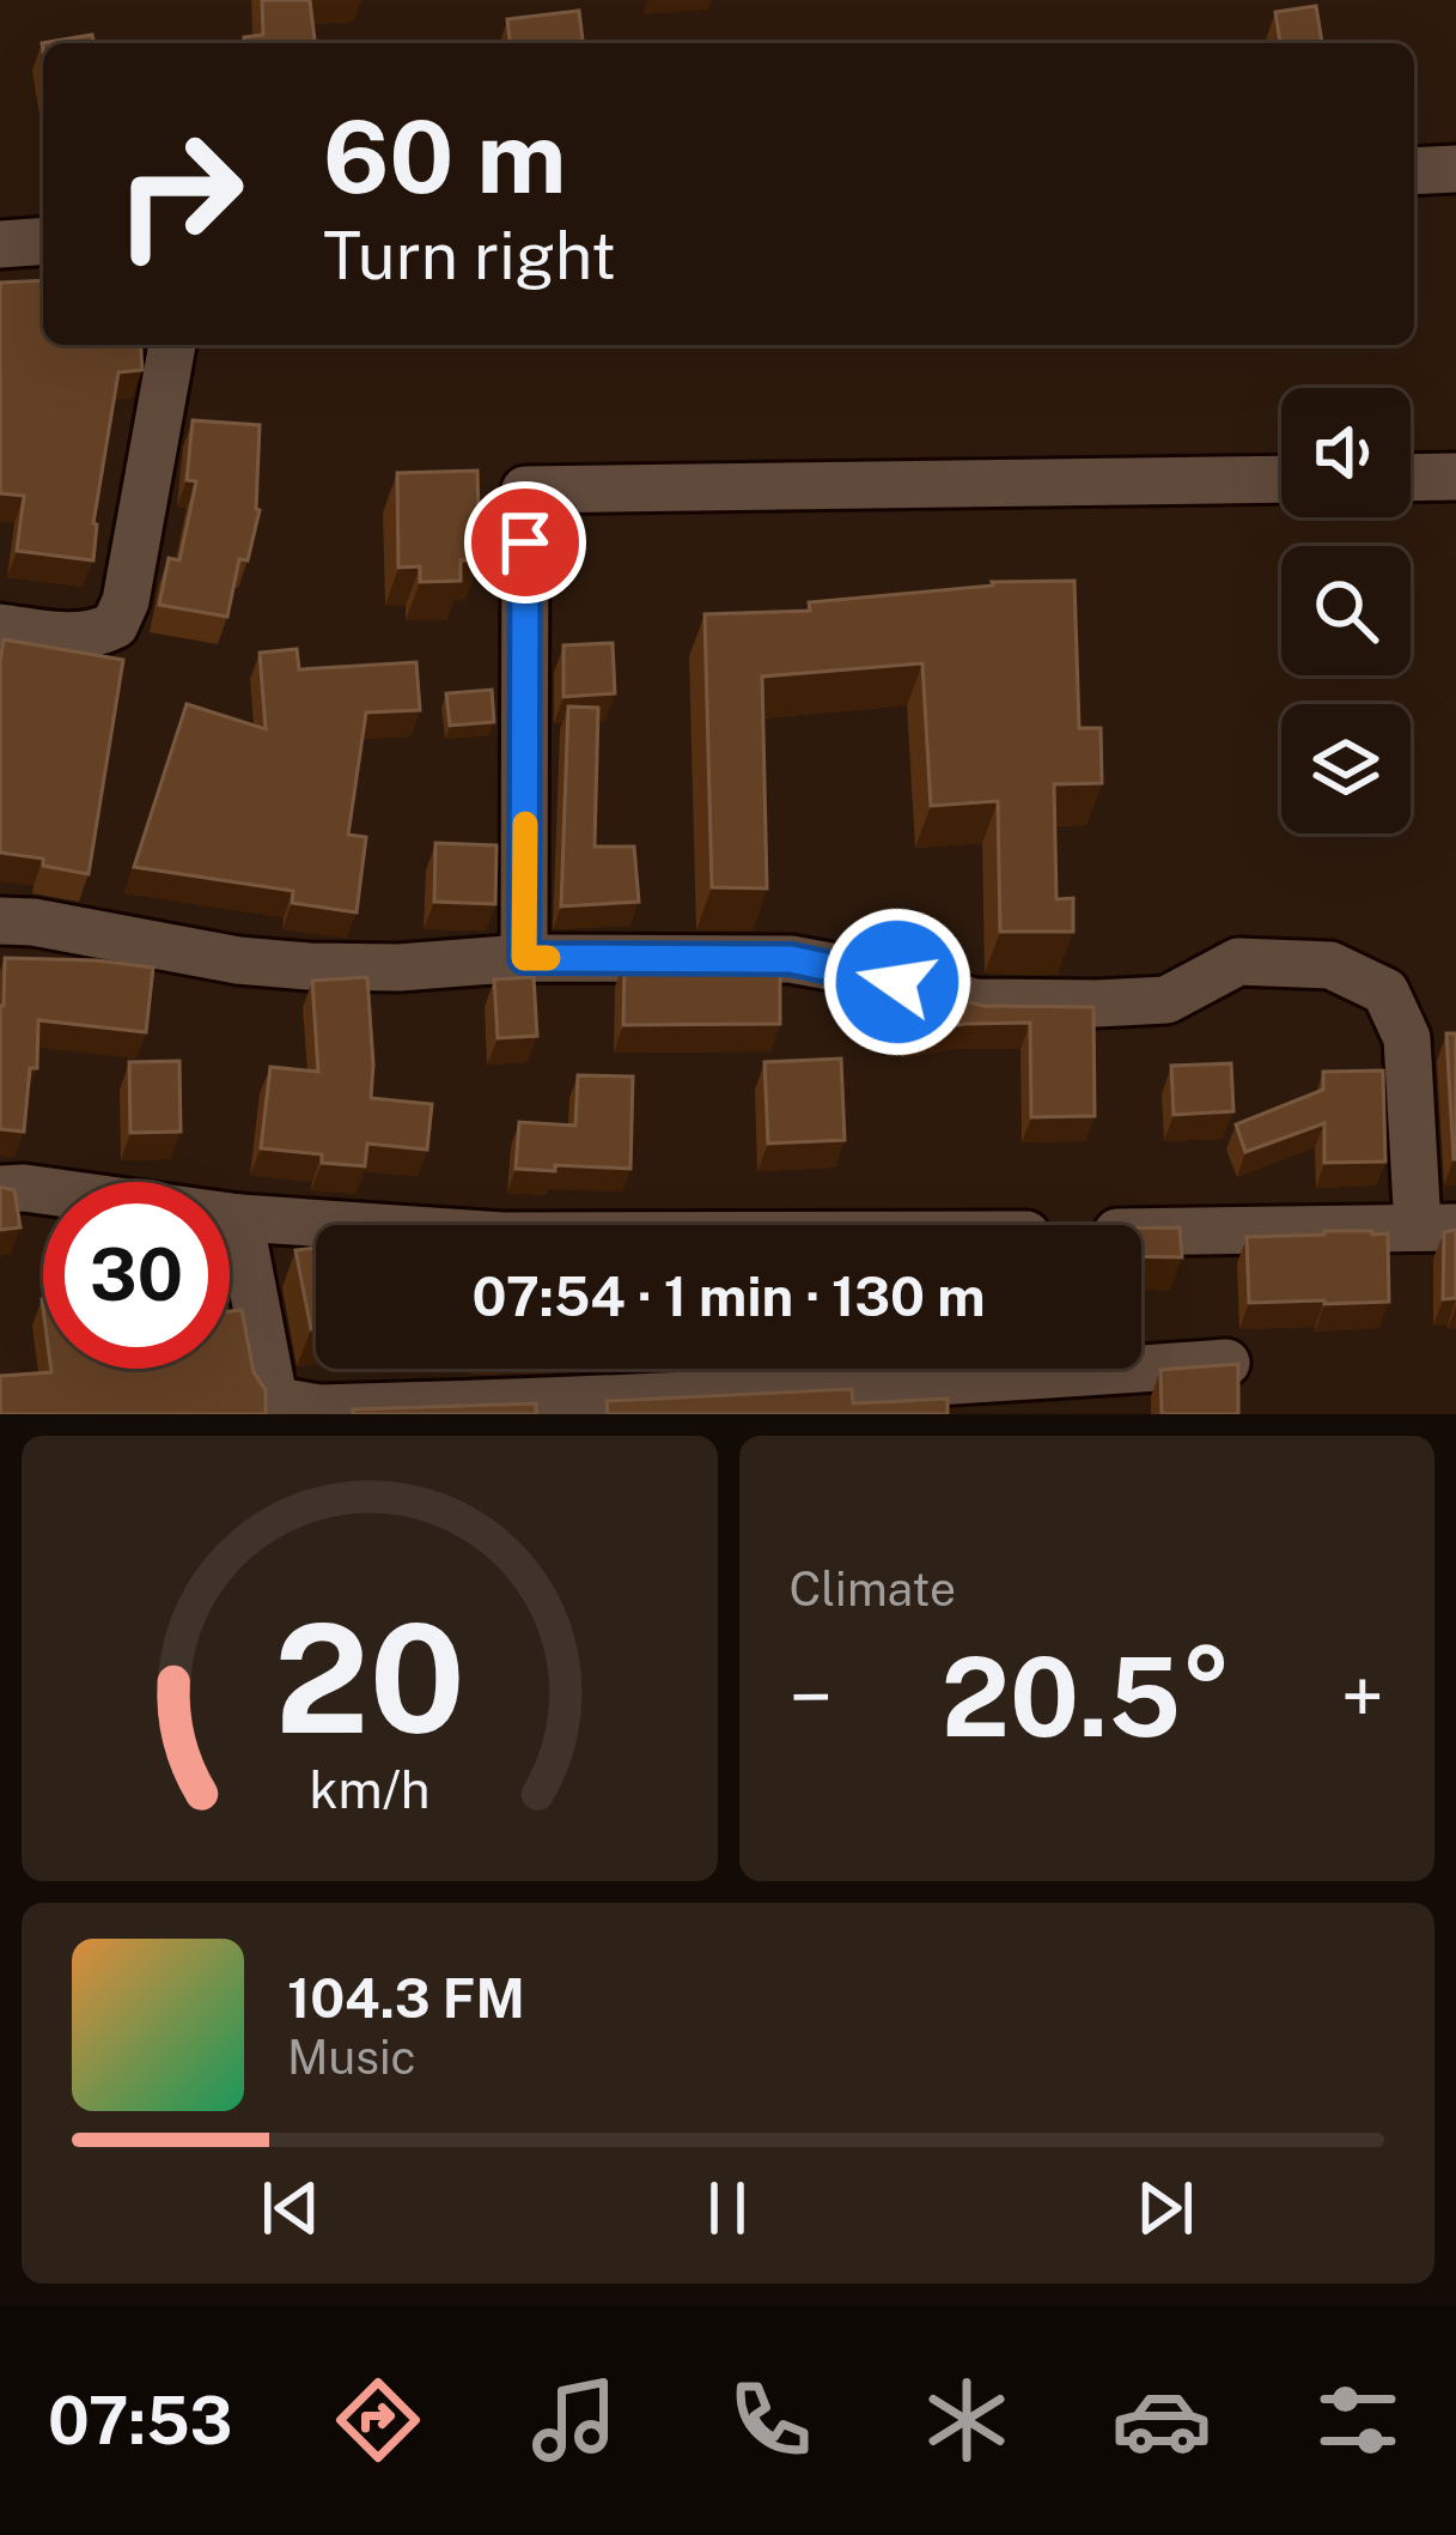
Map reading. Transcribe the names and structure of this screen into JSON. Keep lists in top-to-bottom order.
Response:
{
  "page": {
    "turn": ["60 m", "Turn right"],
    "limit": "30",
    "trip": "07:54 · 1 min · 130 m",
    "tile": "Climate",
    "heat": ["−", "20.5°", "+"],
    "song": ["104.3 FM", "Music"],
    "tabs": "07:53",
    "gauge": ["20", "km/h"]
  }
}
